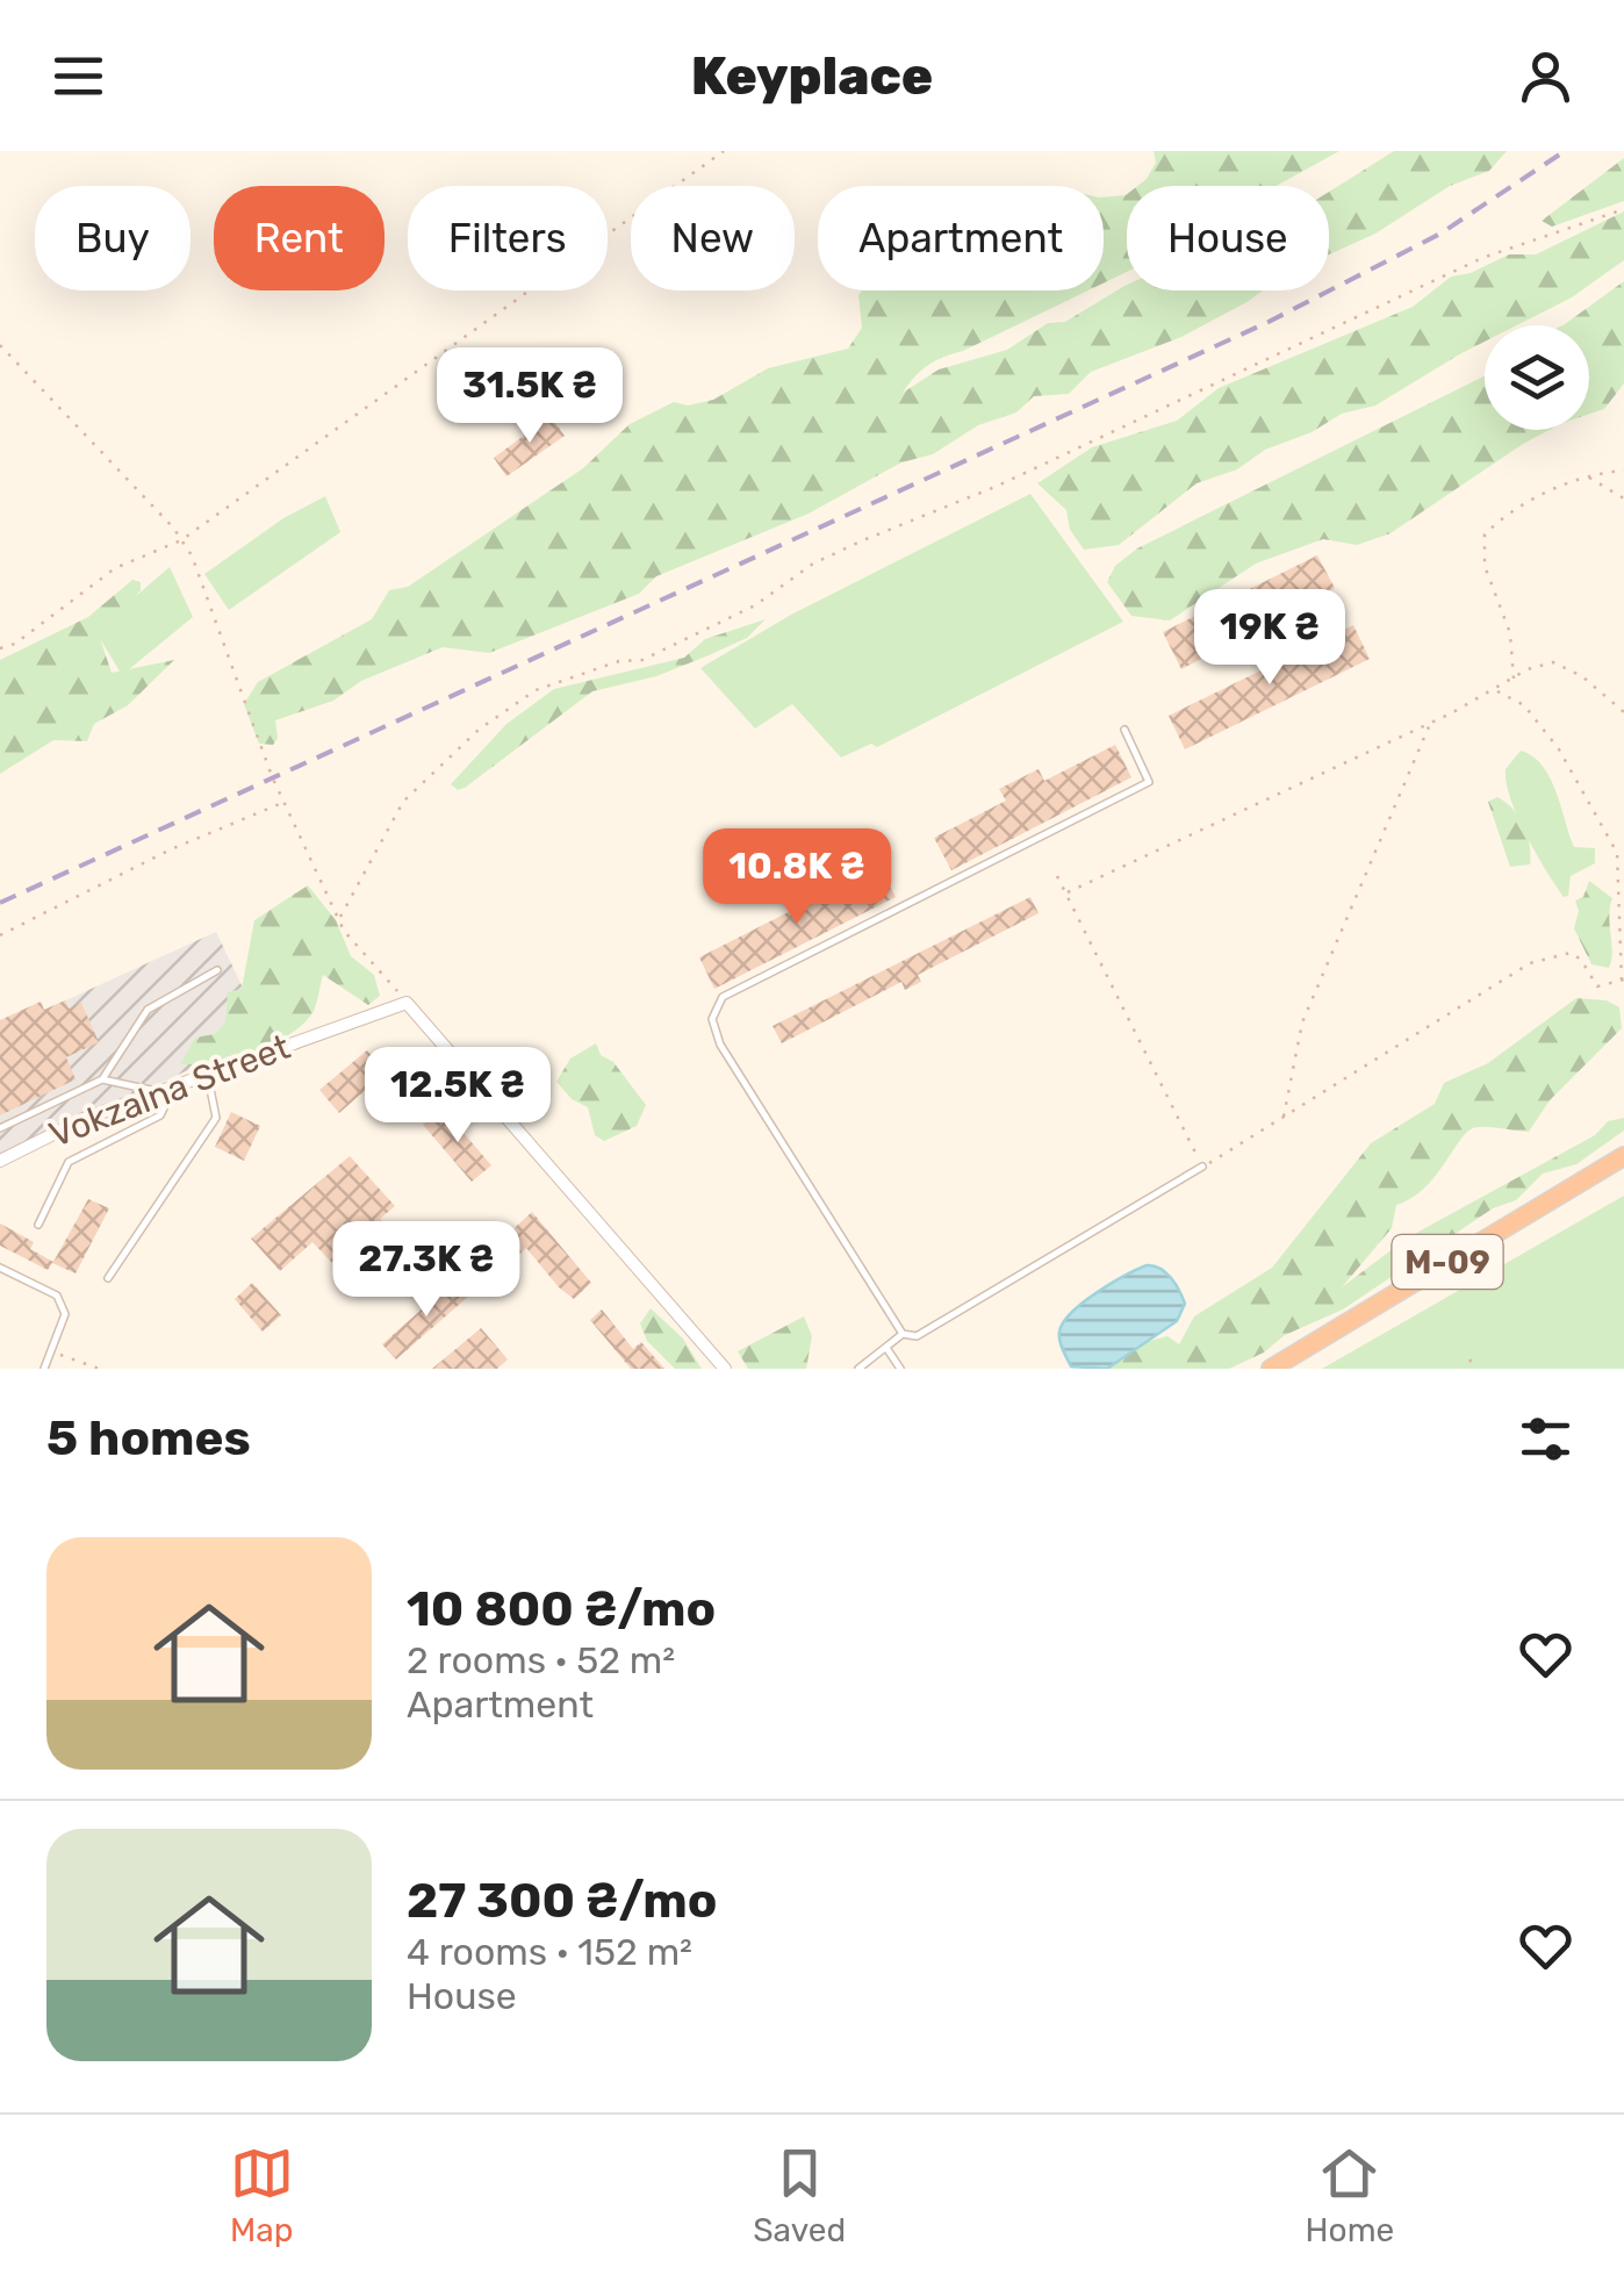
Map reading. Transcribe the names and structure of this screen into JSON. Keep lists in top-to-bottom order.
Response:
{
  "streets": {
    "highway": ["М-09"],
    "street": ["Vokzalna Street"]
  },
  "page": {
    "header": "Keyplace",
    "chip": [
      "Buy",
      "Rent",
      "Filters",
      "New",
      "Apartment",
      "House"
    ],
    "price": [
      "31.5K ₴",
      "19K ₴",
      "10.8K ₴",
      "12.5K ₴",
      "27.3K ₴"
    ],
    "heading": "5 homes",
    "list": [
      {
        "name": "10 800 ₴/mo",
        "note": "2 rooms · 52 m² · Apartment"
      },
      {
        "name": "27 300 ₴/mo",
        "note": "4 rooms · 152 m² · House"
      }
    ],
    "tabs": ["Map", "Saved", "Home"]
  }
}
